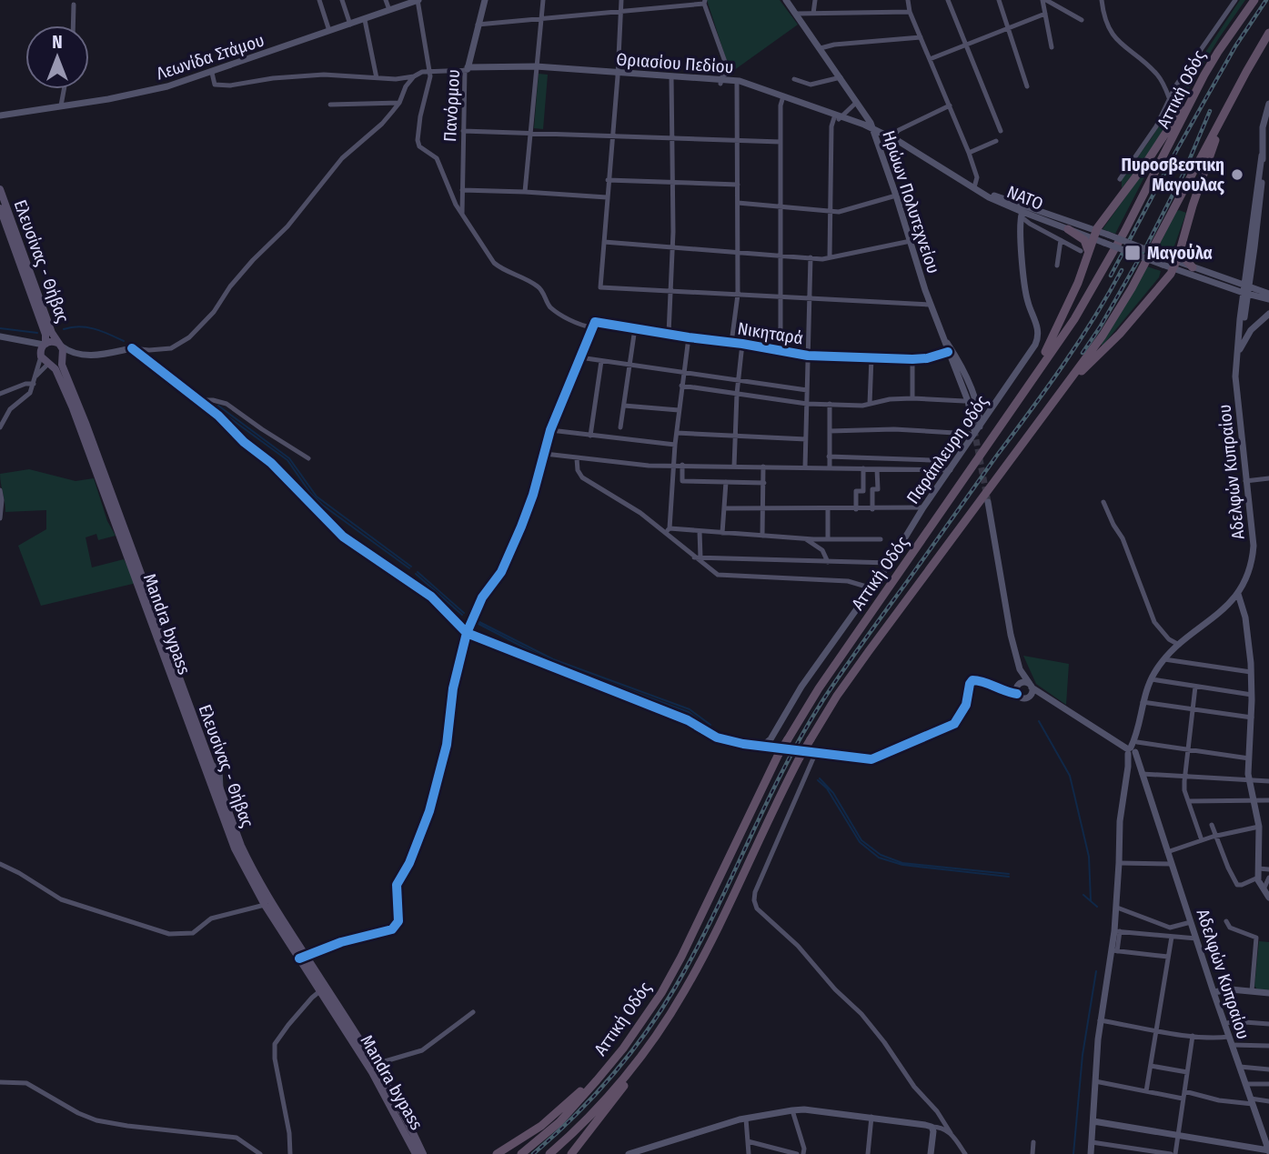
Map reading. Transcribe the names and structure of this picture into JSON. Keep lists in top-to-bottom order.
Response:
{
  "streets": {
    "highway": ["Αττική Οδός"],
    "main road": [
      "Λεωνίδα Στάμου",
      "Θριασίου Πεδίου",
      "Πανόρμου",
      "ΝΑΤΟ",
      "Ηρώων Πολυτεχνείου",
      "Ελευσίνας - Θήβας",
      "Παράπλευρη οδός",
      "Αδελφών Κυπραίου",
      "Mandra bypass"
    ],
    "street": ["Νικηταρά"]
  },
  "crossings": [
    ["Θριασίου Πεδίου", "Πανόρμου"],
    ["Θριασίου Πεδίου", "ΝΑΤΟ"],
    ["Θριασίου Πεδίου", "Ηρώων Πολυτεχνείου"],
    ["ΝΑΤΟ", "Παράπλευρη οδός"],
    ["ΝΑΤΟ", "Αδελφών Κυπραίου"],
    ["Ηρώων Πολυτεχνείου", "Νικηταρά"],
    ["Ηρώων Πολυτεχνείου", "Παράπλευρη οδός"],
    ["Ελευσίνας - Θήβας", "Mandra bypass"]
  ],
  "places": {
    "other": ["Πυροσβεστικη Μαγουλας"],
    "transit": ["Μαγούλα"]
  },
  "north": "top"
}
